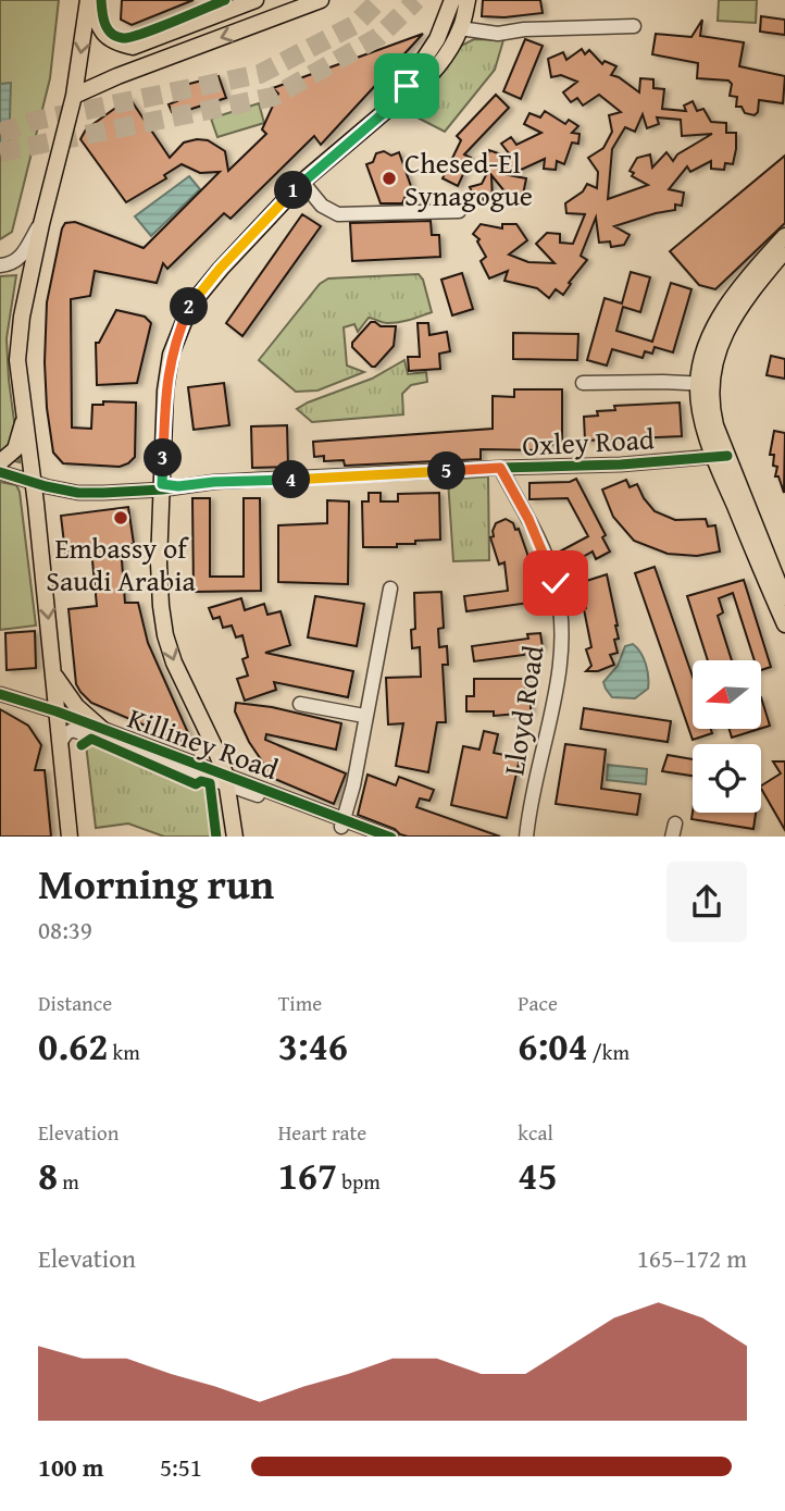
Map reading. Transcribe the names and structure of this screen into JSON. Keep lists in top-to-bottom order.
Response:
{
  "streets": {
    "street": ["Oxley Road", "Lloyd Road", "Killiney Road"]
  },
  "crossings": [
    ["Oxley Road", "Lloyd Road"]
  ],
  "places": ["Chesed-El Synagogue", "Embassy of Saudi Arabia"],
  "north": "left",
  "page": {
    "pins": [
      "1",
      "2",
      "3",
      "5",
      "4"
    ],
    "heading": ["Morning run", "08:39"],
    "stats": [
      ["Distance", "0.62 km"],
      ["Time", "3:46"],
      ["Pace", "6:04 /km"],
      ["Elevation", "8 m"],
      ["Heart rate", "167 bpm"],
      ["kcal", "45"]
    ],
    "chart": ["Elevation", "165–172 m"],
    "list": [
      {
        "name": "100 m",
        "note": "5:51"
      }
    ]
  }
}
